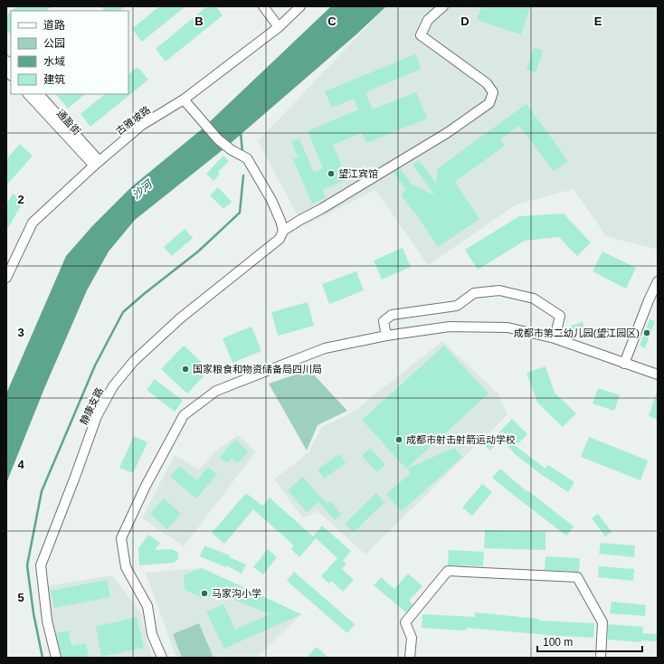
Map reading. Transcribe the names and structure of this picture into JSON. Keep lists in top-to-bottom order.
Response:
{
  "streets": {
    "street": ["古雅坡路", "通盈街", "静康支路"]
  },
  "crossings": [
    ["古雅坡路", "通盈街"]
  ],
  "water": ["沙河"],
  "places": [
    "望江宾馆",
    "成都市第二幼儿园(望江园区)",
    "国家粮食和物资储备局四川局",
    "成都市射击射箭运动学校",
    "马家沟小学"
  ],
  "legend": [
    "道路",
    "公园",
    "水域",
    "建筑"
  ],
  "scale_bar": "100 m",
  "grid": {
    "columns": [
      "B",
      "C",
      "D",
      "E"
    ],
    "rows": [
      "2",
      "3",
      "4",
      "5"
    ]
  }
}
